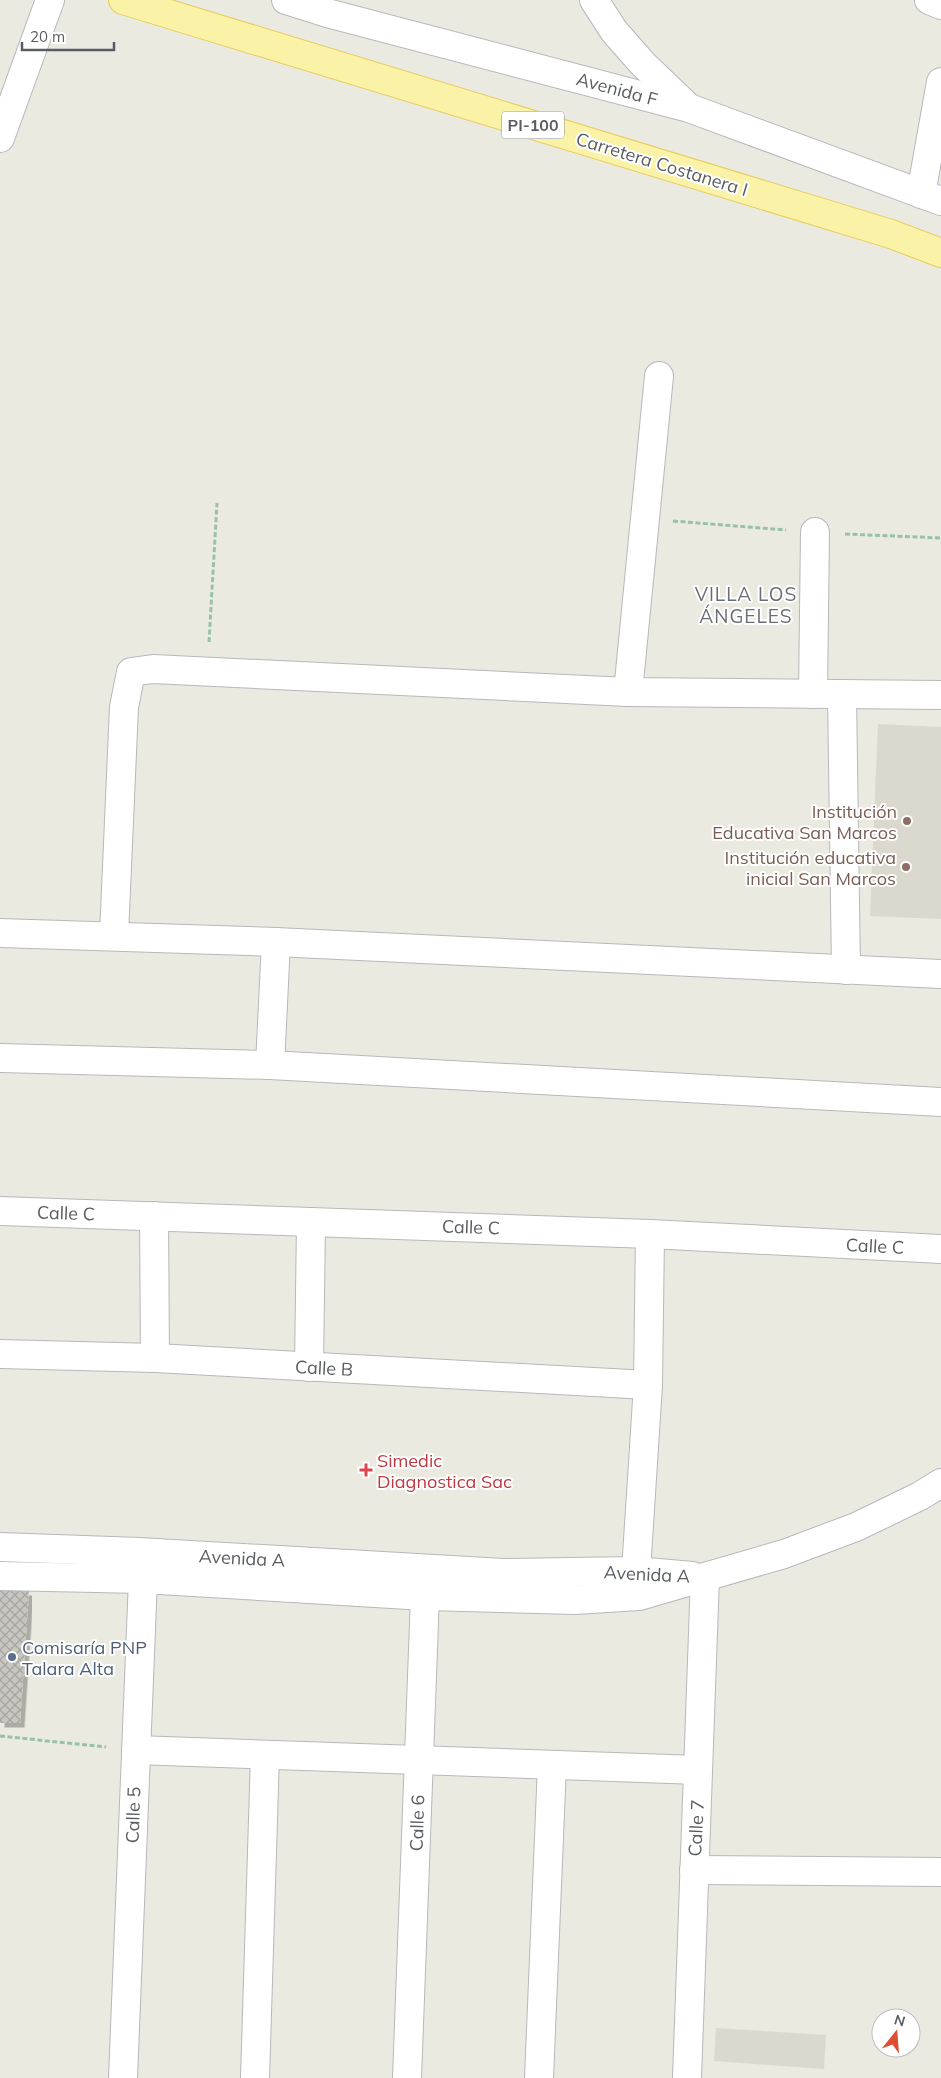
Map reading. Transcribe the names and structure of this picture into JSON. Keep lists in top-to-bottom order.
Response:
{
  "streets": {
    "main road": ["PI-100", "Carretera Costanera I"],
    "street": [
      "Avenida F",
      "Calle C",
      "Calle B",
      "Avenida A",
      "Calle 5",
      "Calle 6",
      "Calle 7"
    ]
  },
  "crossings": [
    ["Avenida A", "Calle 5"],
    ["Avenida A", "Calle 6"],
    ["Avenida A", "Calle 7"]
  ],
  "districts": ["VILLA LOS ÁNGELES"],
  "places": {
    "other": ["Institución Educativa San Marcos", "Institución educativa inicial San Marcos", "Comisaría PNP Talara Alta"],
    "health": ["Simedic Diagnostica Sac"]
  },
  "scale_bar": "20 m",
  "north": "top"
}
